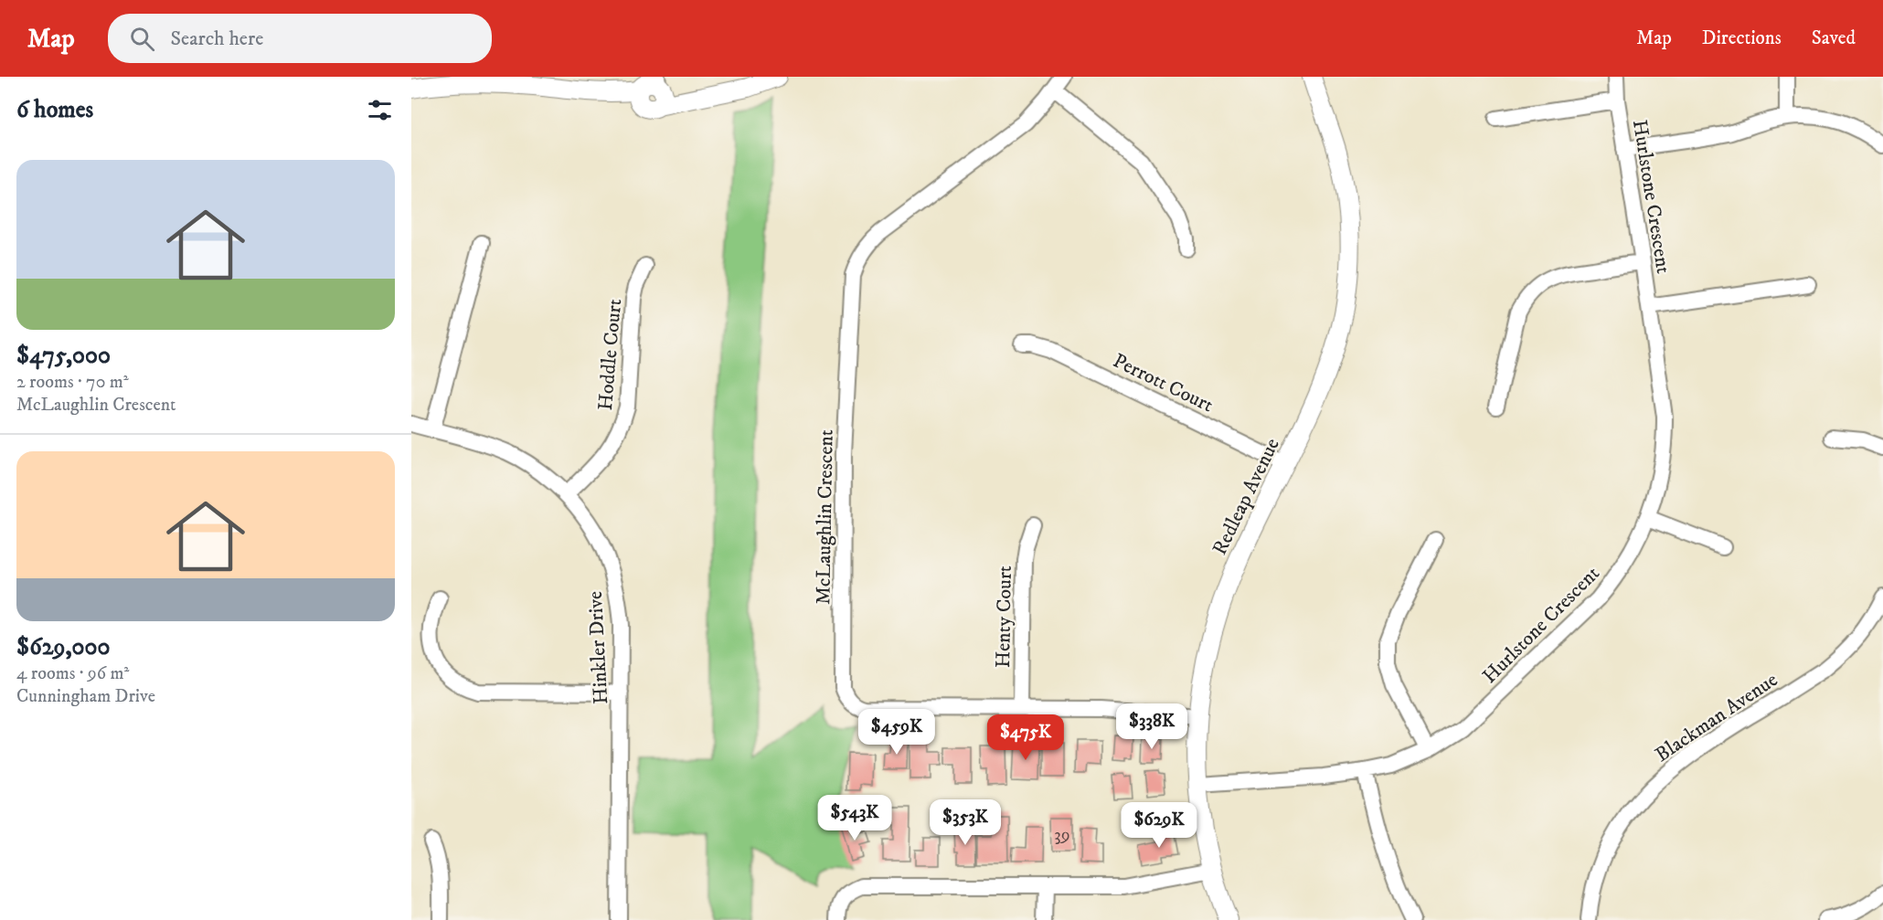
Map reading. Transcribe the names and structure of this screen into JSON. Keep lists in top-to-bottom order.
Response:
{
  "streets": {
    "street": [
      "Hurlstone Crescent",
      "Hoddle Court",
      "Perrott Court",
      "Redleap Avenue",
      "McLaughlin Crescent",
      "Henty Court",
      "Hinkler Drive",
      "Blackman Avenue"
    ]
  },
  "crossings": [
    ["Hurlstone Crescent", "Redleap Avenue"],
    ["Hoddle Court", "Hinkler Drive"],
    ["Perrott Court", "Redleap Avenue"],
    ["Redleap Avenue", "McLaughlin Crescent"],
    ["McLaughlin Crescent", "Henty Court"]
  ],
  "house_numbers": ["39"],
  "page": {
    "header": "Map",
    "search": "Search here",
    "nav": ["Map", "Directions", "Saved"],
    "heading": "6 homes",
    "list": [
      {
        "name": "$475,000",
        "note": "2 rooms · 70 m² · McLaughlin Crescent"
      },
      {
        "name": "$629,000",
        "note": "4 rooms · 96 m² · Cunningham Drive"
      }
    ],
    "price": [
      "$338K",
      "$459K",
      "$475K",
      "$543K",
      "$353K",
      "$629K"
    ]
  }
}
